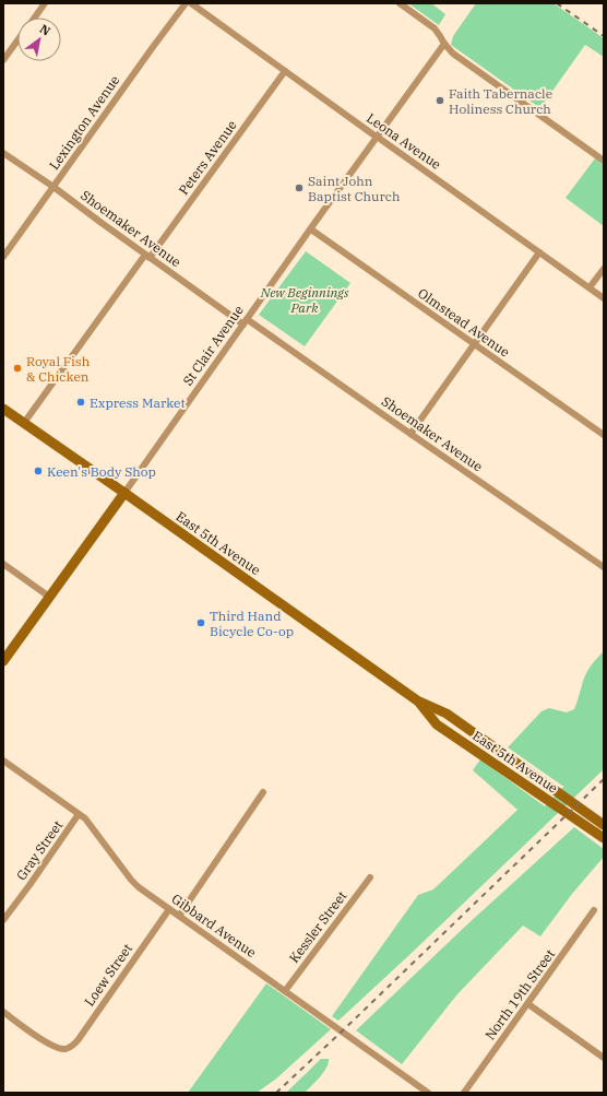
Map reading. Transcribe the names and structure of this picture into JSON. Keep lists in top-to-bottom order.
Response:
{
  "streets": {
    "main road": ["St Clair Avenue", "East 5th Avenue"],
    "street": [
      "Lexington Avenue",
      "Leona Avenue",
      "Peters Avenue",
      "Shoemaker Avenue",
      "Olmstead Avenue",
      "Gray Street",
      "Gibbard Avenue",
      "Kessler Street",
      "Loew Street",
      "North 19th Street"
    ]
  },
  "crossings": [
    ["Lexington Avenue", "Shoemaker Avenue"],
    ["Leona Avenue", "Peters Avenue"],
    ["Leona Avenue", "St Clair Avenue"],
    ["Peters Avenue", "Shoemaker Avenue"],
    ["Peters Avenue", "East 5th Avenue"],
    ["Shoemaker Avenue", "St Clair Avenue"],
    ["Olmstead Avenue", "St Clair Avenue"],
    ["St Clair Avenue", "East 5th Avenue"],
    ["Gray Street", "Gibbard Avenue"],
    ["Gibbard Avenue", "Kessler Street"],
    ["Gibbard Avenue", "Loew Street"]
  ],
  "parks": ["New Beginnings Park"],
  "places": [
    "Faith Tabernacle Holiness Church",
    "Saint John Baptist Church",
    "Royal Fish & Chicken",
    "Express Market",
    "Keen's Body Shop",
    "Third Hand Bicycle Co-op"
  ],
  "north": "top right"
}
